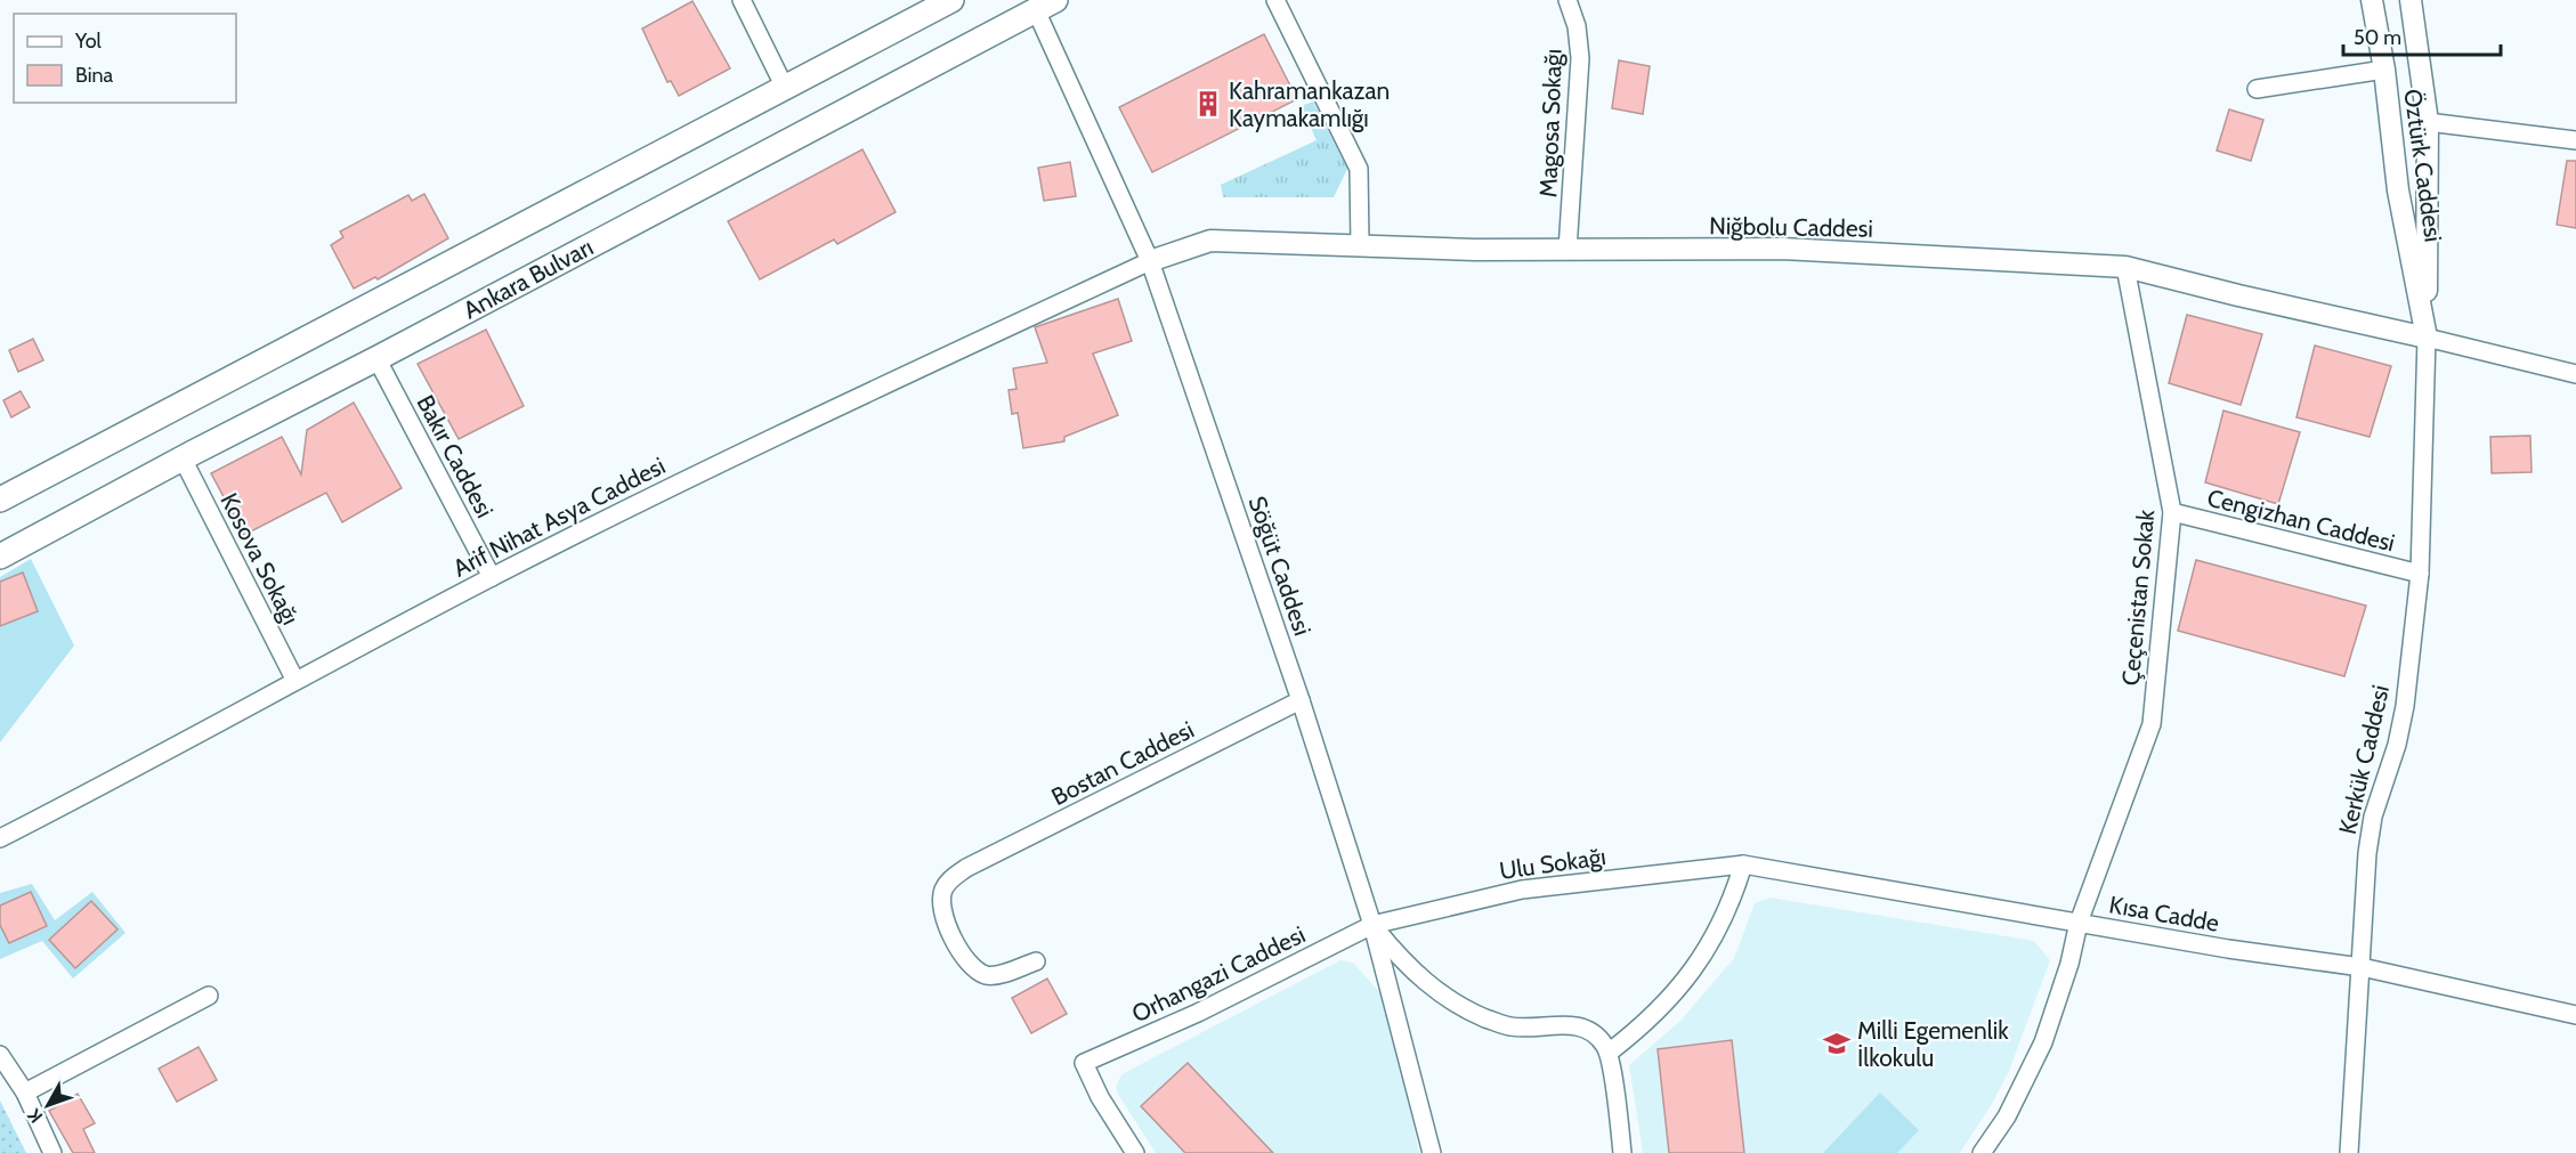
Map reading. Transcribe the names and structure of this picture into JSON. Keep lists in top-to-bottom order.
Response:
{
  "streets": {
    "main road": ["Ankara Bulvarı"],
    "street": [
      "Magosa Sokağı",
      "Öztürk Caddesi",
      "Niğbolu Caddesi",
      "Bakır Caddesi",
      "Arif Nihat Asya Caddesi",
      "Cengizhan Caddesi",
      "Kosova Sokağı",
      "Söğüt Caddesi",
      "Çeçenistan Sokak",
      "Kerkük Caddesi",
      "Bostan Caddesi",
      "Ulu Sokağı",
      "Kısa Cadde",
      "Orhangazi Caddesi"
    ]
  },
  "crossings": [
    ["Magosa Sokağı", "Niğbolu Caddesi"],
    ["Öztürk Caddesi", "Niğbolu Caddesi"],
    ["Öztürk Caddesi", "Kerkük Caddesi"],
    ["Niğbolu Caddesi", "Arif Nihat Asya Caddesi"],
    ["Niğbolu Caddesi", "Söğüt Caddesi"],
    ["Niğbolu Caddesi", "Çeçenistan Sokak"],
    ["Niğbolu Caddesi", "Kerkük Caddesi"],
    ["Ankara Bulvarı", "Bakır Caddesi"],
    ["Ankara Bulvarı", "Kosova Sokağı"],
    ["Ankara Bulvarı", "Söğüt Caddesi"],
    ["Bakır Caddesi", "Arif Nihat Asya Caddesi"],
    ["Arif Nihat Asya Caddesi", "Kosova Sokağı"],
    ["Arif Nihat Asya Caddesi", "Söğüt Caddesi"],
    ["Cengizhan Caddesi", "Çeçenistan Sokak"],
    ["Cengizhan Caddesi", "Kerkük Caddesi"],
    ["Söğüt Caddesi", "Bostan Caddesi"],
    ["Söğüt Caddesi", "Ulu Sokağı"],
    ["Söğüt Caddesi", "Orhangazi Caddesi"],
    ["Çeçenistan Sokak", "Kısa Cadde"],
    ["Kerkük Caddesi", "Kısa Cadde"],
    ["Ulu Sokağı", "Kısa Cadde"],
    ["Ulu Sokağı", "Orhangazi Caddesi"]
  ],
  "places": {
    "building": ["Kahramankazan Kaymakamlığı"],
    "school or university": ["Milli Egemenlik İlkokulu"]
  },
  "legend": ["Yol", "Bina"],
  "scale_bar": "50 m",
  "north": "bottom left"
}
